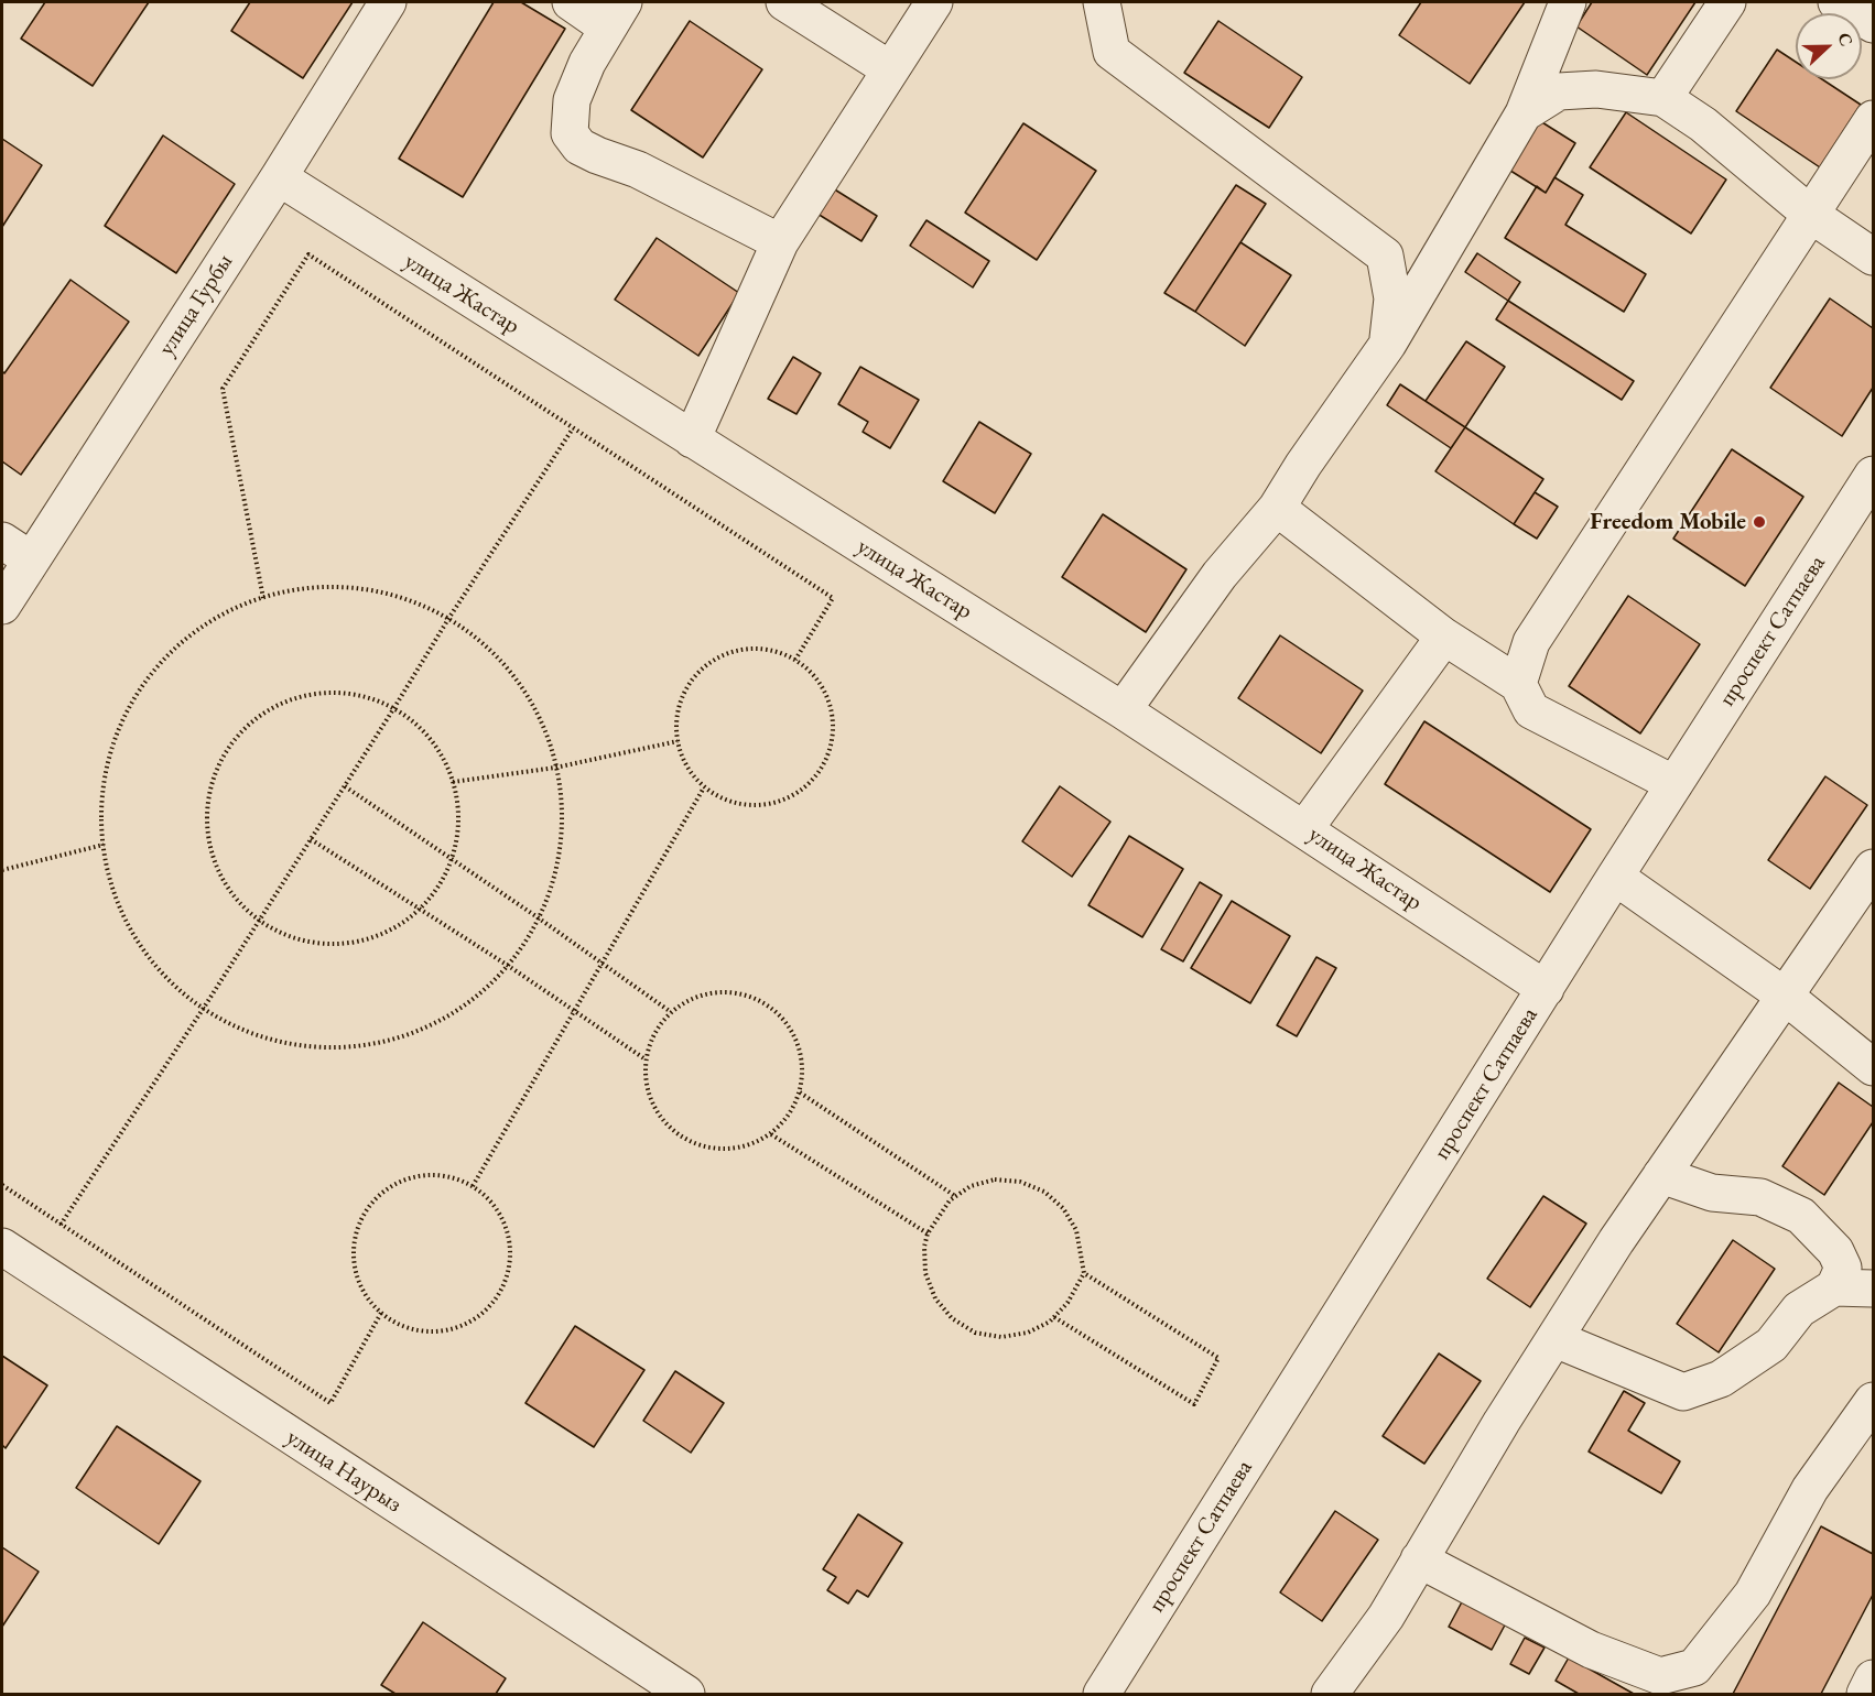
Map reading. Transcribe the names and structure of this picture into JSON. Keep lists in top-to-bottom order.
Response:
{
  "streets": {
    "street": [
      "улица Жастар",
      "улица Гурбы",
      "проспект Сатпаева",
      "улица Наурыз"
    ]
  },
  "crossings": [
    ["улица Жастар", "улица Гурбы"],
    ["улица Жастар", "проспект Сатпаева"]
  ],
  "places": ["Freedom Mobile"],
  "north": "right"
}
